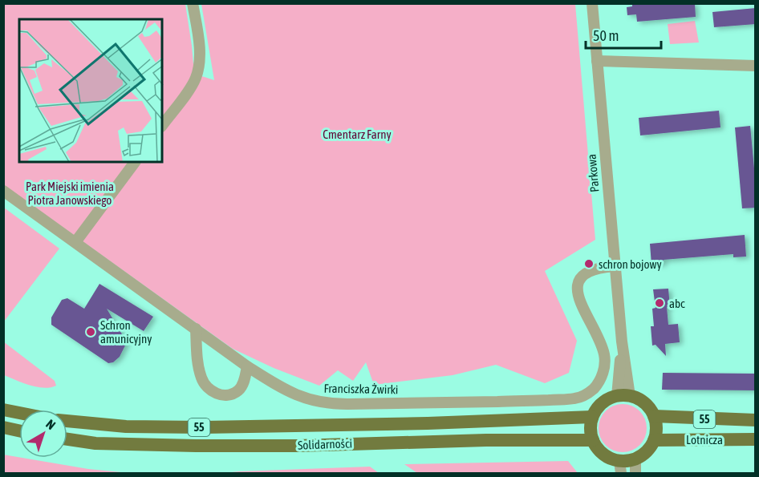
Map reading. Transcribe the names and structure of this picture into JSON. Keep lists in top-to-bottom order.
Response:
{
  "streets": {
    "main road": ["55", "Lotnicza", "Solidarności"],
    "street": ["Parkowa", "Franciszka Żwirki"]
  },
  "crossings": [
    ["Parkowa", "Franciszka Żwirki"],
    ["Parkowa", "Lotnicza"],
    ["Parkowa", "Solidarności"],
    ["Lotnicza", "Solidarności"]
  ],
  "parks": ["Cmentarz Farny", "Park Miejski imienia Piotra Janowskiego"],
  "places": ["schron bojowy", "abc", "Schron amunicyjny"],
  "scale_bar": "50 m",
  "north": "top right"
}
